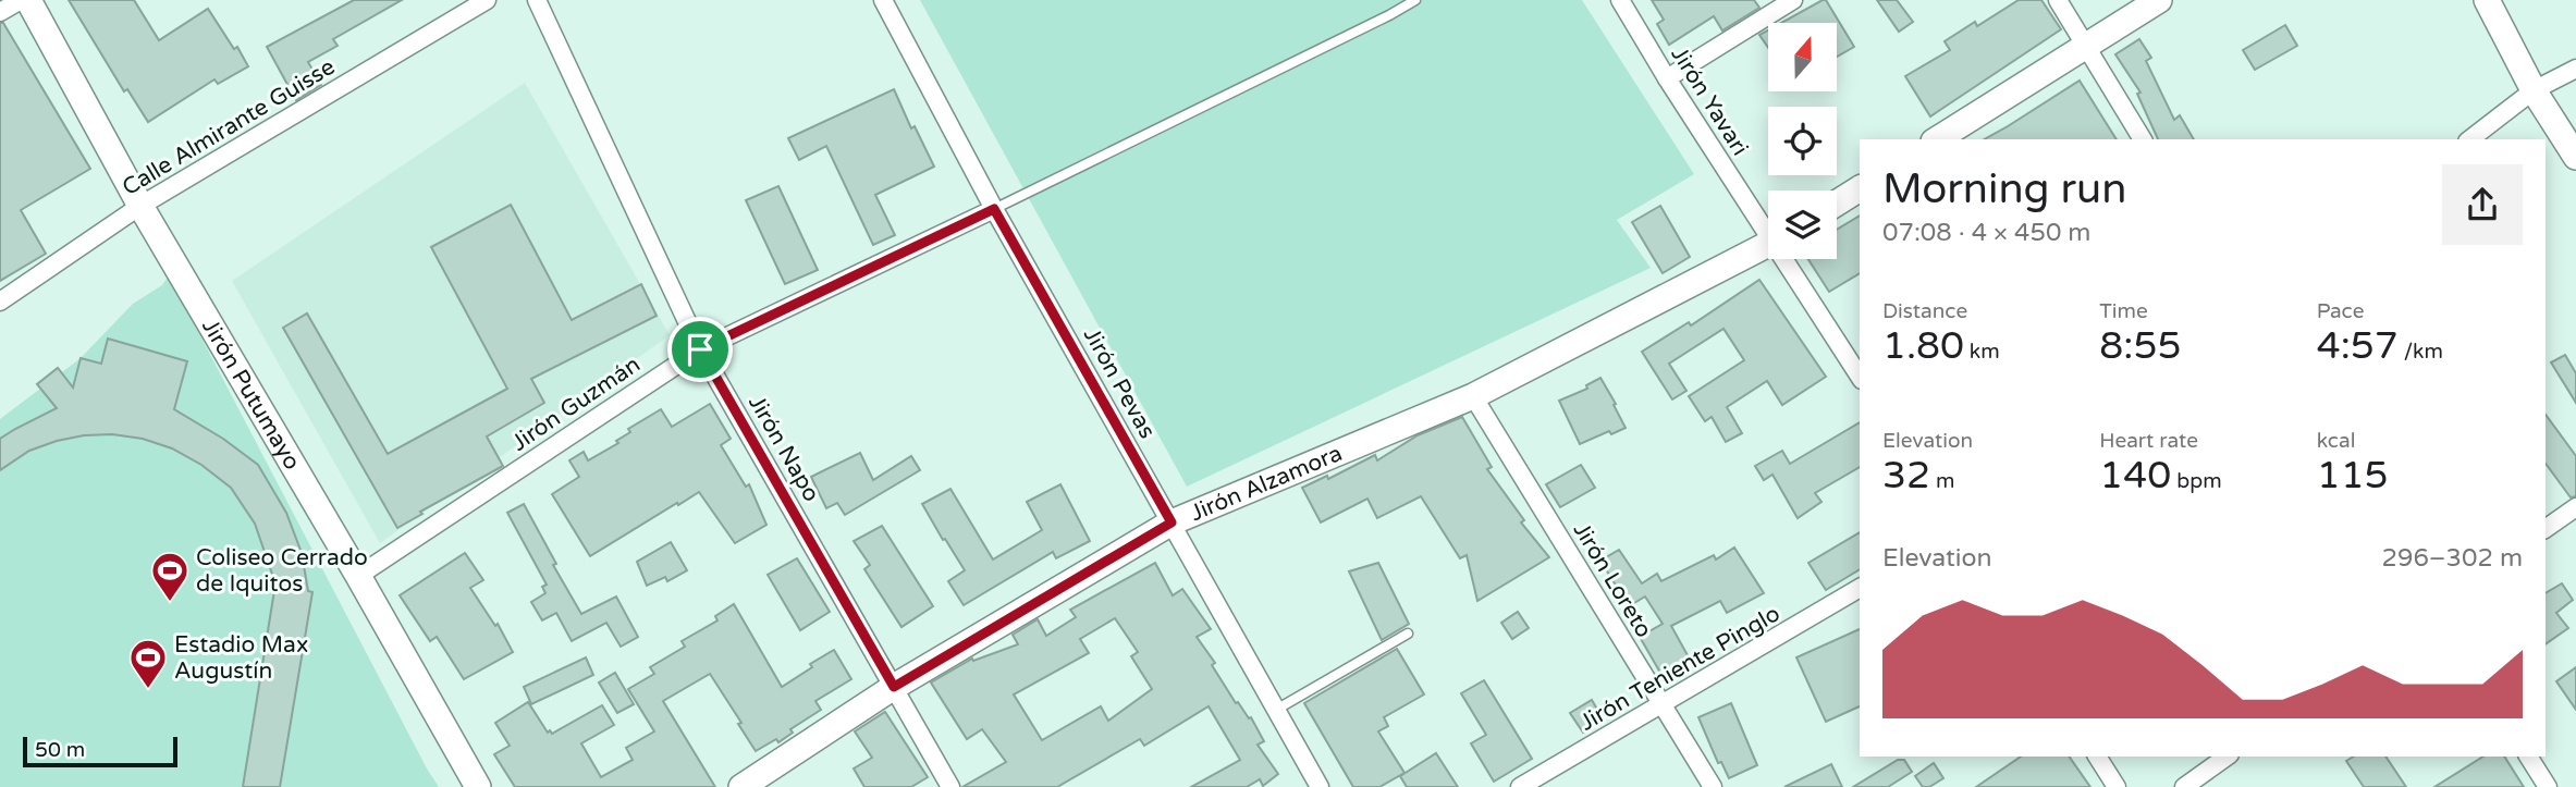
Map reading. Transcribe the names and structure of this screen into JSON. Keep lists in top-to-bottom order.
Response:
{
  "streets": {
    "street": [
      "Jirón Yavari",
      "Calle Almirante Guisse",
      "Jirón Pevas",
      "Jirón Putumayo",
      "Jirón Guzmán",
      "Jirón Napo",
      "Jirón Alzamora",
      "Jirón Loreto",
      "Jirón Teniente Pinglo"
    ]
  },
  "crossings": [
    ["Calle Almirante Guisse", "Jirón Putumayo"],
    ["Jirón Pevas", "Jirón Guzmán"],
    ["Jirón Pevas", "Jirón Alzamora"],
    ["Jirón Putumayo", "Jirón Guzmán"],
    ["Jirón Guzmán", "Jirón Napo"],
    ["Jirón Napo", "Jirón Alzamora"],
    ["Jirón Alzamora", "Jirón Loreto"],
    ["Jirón Loreto", "Jirón Teniente Pinglo"]
  ],
  "places": {
    "sports": ["Coliseo Cerrado de Iquitos", "Estadio Max Augustín"]
  },
  "scale_bar": "50 m",
  "north": "top",
  "page": {
    "heading": ["Morning run", "07:08 · 4 × 450 m"],
    "stats": [
      ["Distance", "1.80 km"],
      ["Time", "8:55"],
      ["Pace", "4:57 /km"],
      ["Elevation", "32 m"],
      ["Heart rate", "140 bpm"],
      ["kcal", "115"]
    ],
    "chart": ["Elevation", "296–302 m"],
    "scale": "50 m"
  }
}
